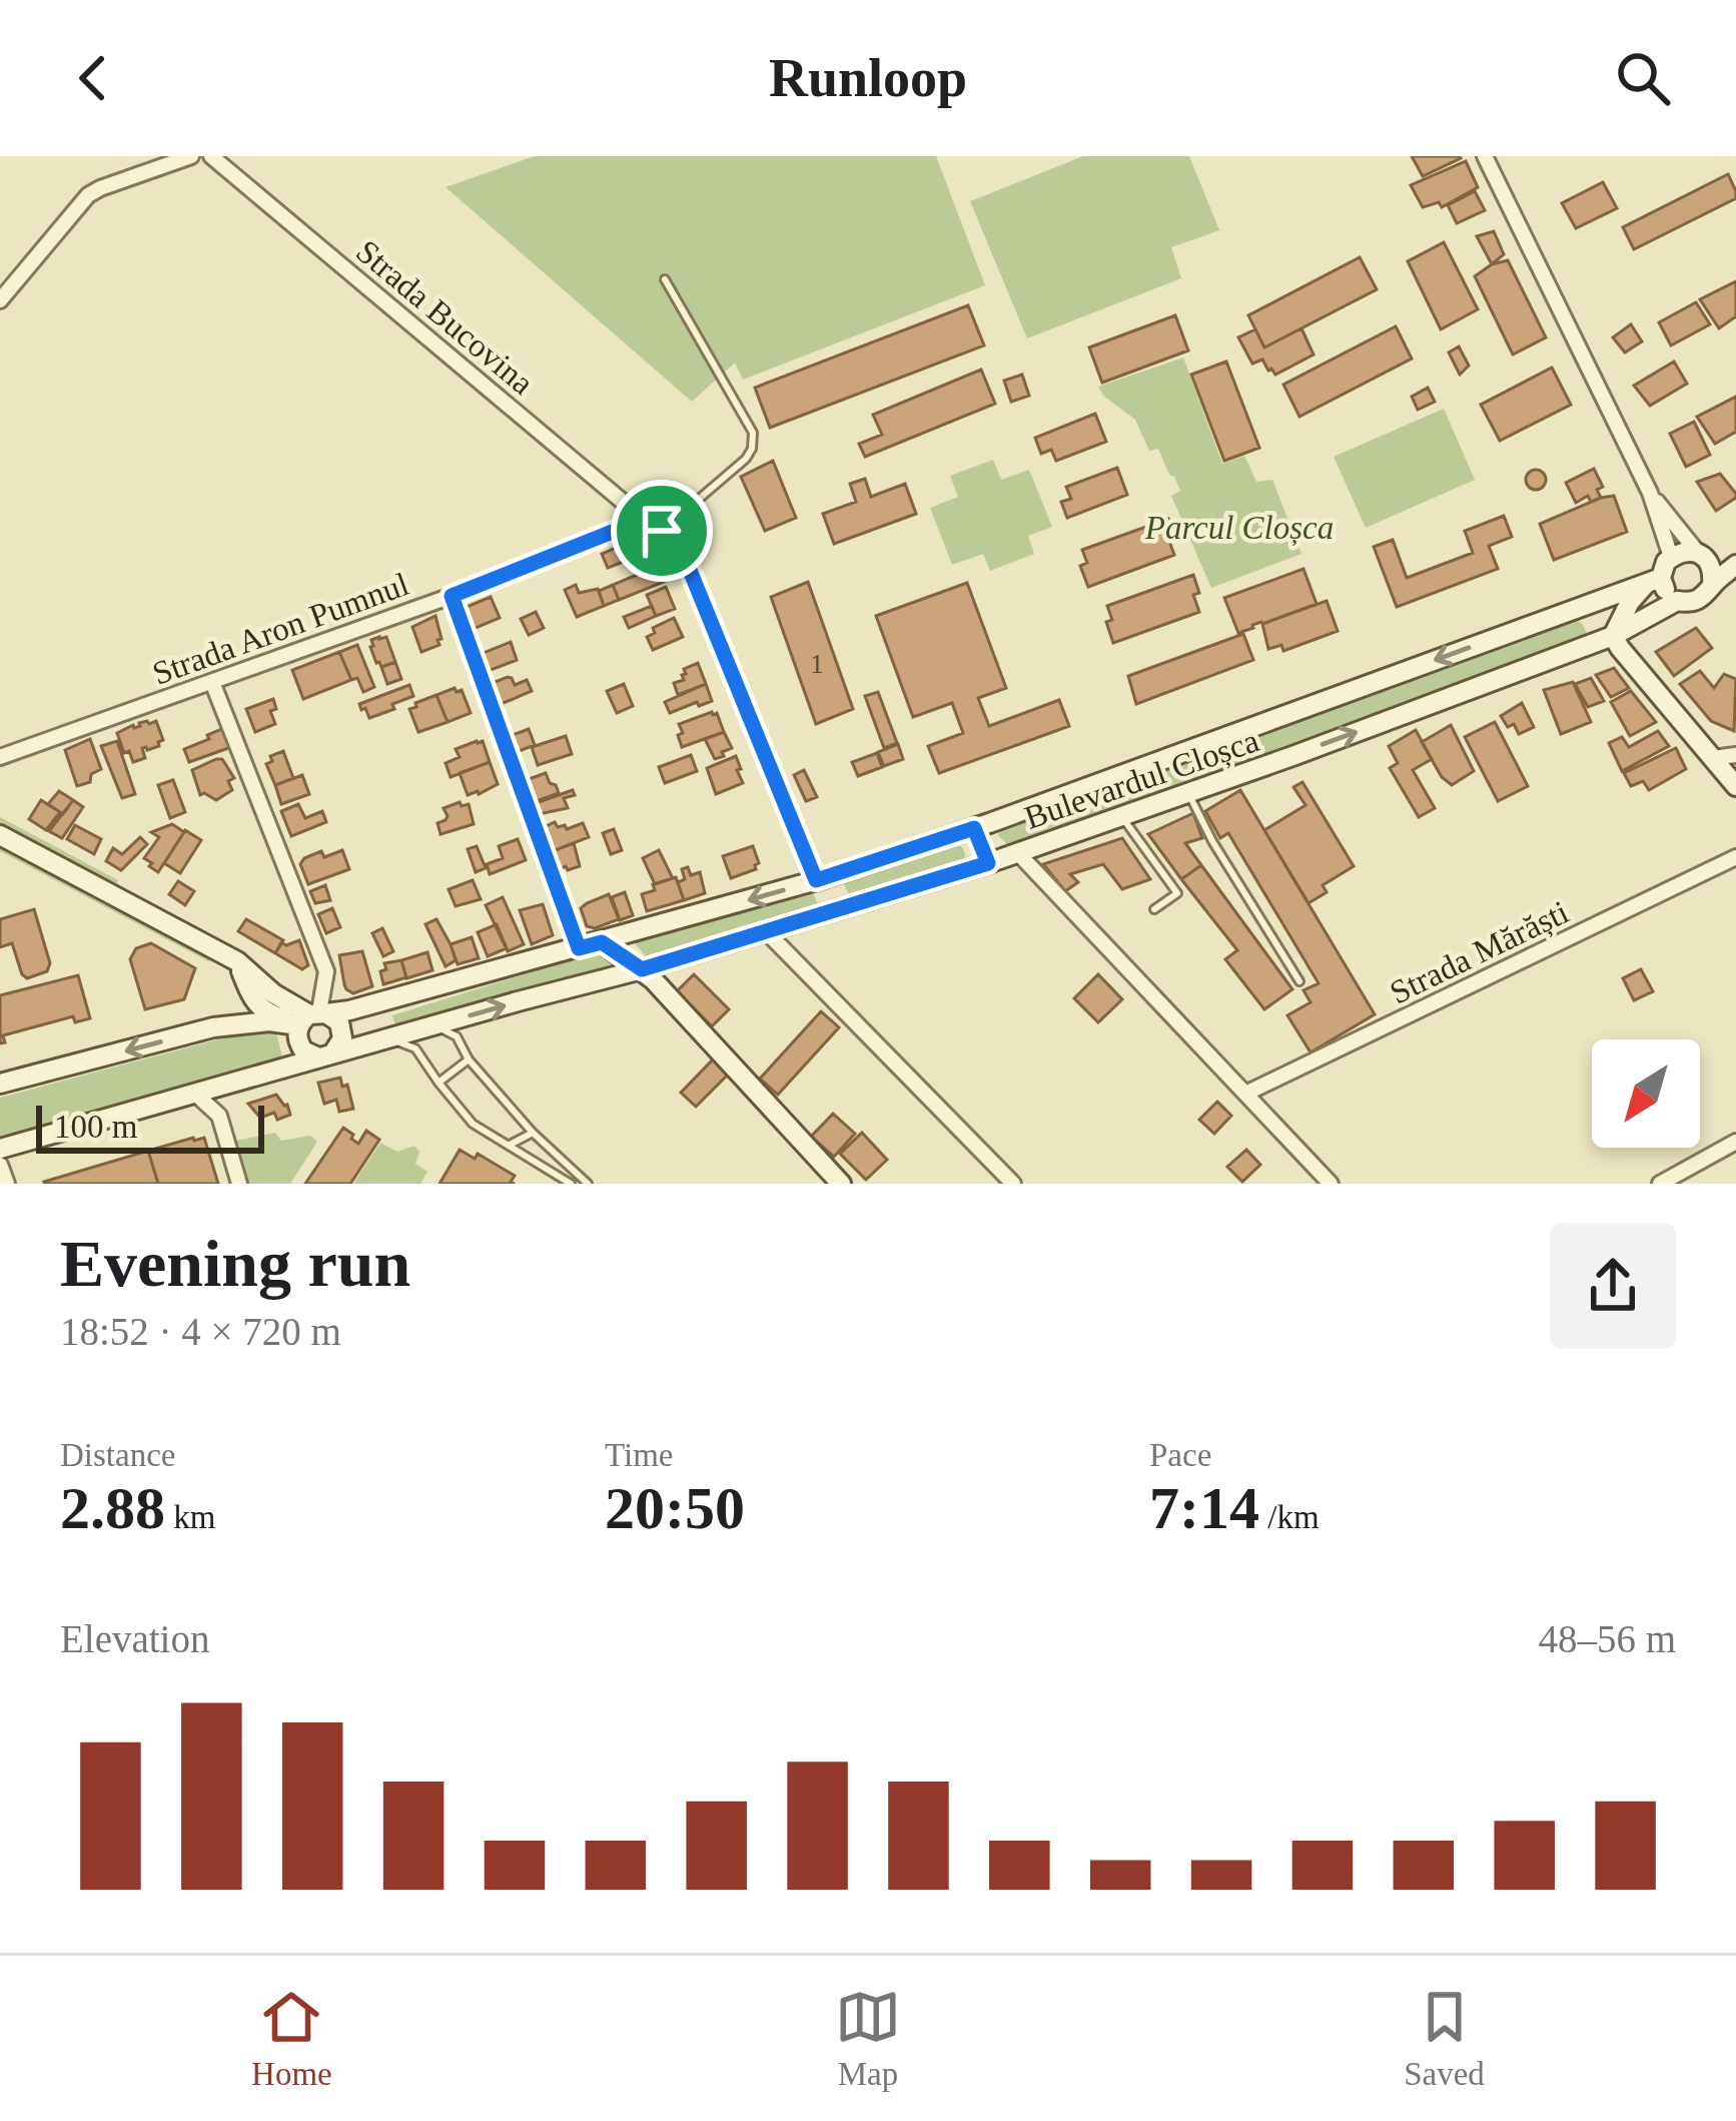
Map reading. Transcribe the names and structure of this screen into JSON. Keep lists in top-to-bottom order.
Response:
{
  "streets": {
    "main road": ["Bulevardul Cloșca"],
    "street": ["Strada Bucovina", "Strada Aron Pumnul", "Strada Mărăști"]
  },
  "crossings": [
    ["Strada Bucovina", "Strada Aron Pumnul"]
  ],
  "parks": ["Parcul Cloșca"],
  "house_numbers": ["1"],
  "scale_bar": "100 m",
  "north": "bottom left",
  "page": {
    "header": "Runloop",
    "scale": "100 m",
    "heading": ["Evening run", "18:52 · 4 × 720 m"],
    "stats": [
      ["Distance", "2.88 km"],
      ["Time", "20:50"],
      ["Pace", "7:14 /km"]
    ],
    "chart": ["Elevation", "48–56 m"],
    "tabs": ["Home", "Map", "Saved"]
  }
}
